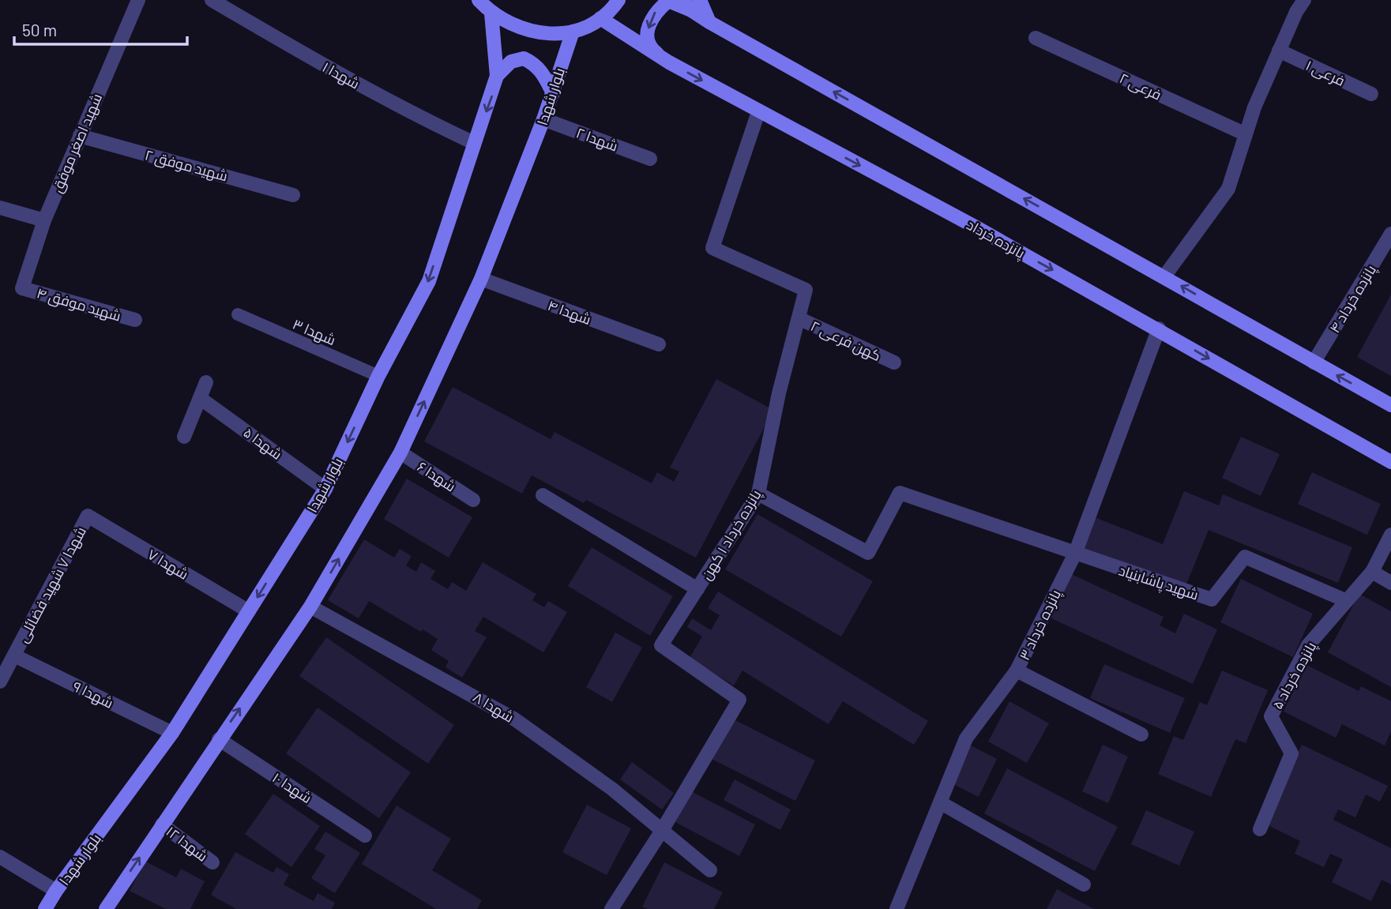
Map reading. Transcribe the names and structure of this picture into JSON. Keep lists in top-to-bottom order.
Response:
{
  "streets": {
    "main road": ["بلوار شهدا", "پانزده خرداد"],
    "street": [
      "فرعی ۱",
      "شهدا ۱",
      "فرعی ۲",
      "شهدا ۲",
      "شهید اصغر موفق",
      "شهید موفق ۲",
      "پانزده خرداد ۴",
      "شهید موفق ۴",
      "شهدا ۴",
      "کهن فرعی ۲",
      "شهدا ۵",
      "شهدا ۶",
      "پانزده خرداد ۱ کهن",
      "شهدا ۷",
      "شهید پاشابنیاد",
      "شهدا ۷ شهید فضائلی",
      "پانزده خرداد ۳",
      "پانزده خرداد ۵",
      "شهدا ۹",
      "شهدا ۸",
      "شهدا ۱۰",
      "شهدا ۱۲"
    ],
    "lane": ["شهدا ۳"]
  },
  "crossings": [
    ["شهدا ۱", "بلوار شهدا"],
    ["بلوار شهدا", "شهدا ۲"],
    ["بلوار شهدا", "شهدا ۴"],
    ["بلوار شهدا", "شهدا ۳"],
    ["بلوار شهدا", "شهدا ۵"],
    ["بلوار شهدا", "شهدا ۶"],
    ["بلوار شهدا", "شهدا ۷"],
    ["بلوار شهدا", "شهدا ۹"],
    ["بلوار شهدا", "شهدا ۸"],
    ["بلوار شهدا", "شهدا ۱۰"],
    ["بلوار شهدا", "شهدا ۱۲"],
    ["شهید اصغر موفق", "شهید موفق ۲"],
    ["شهید اصغر موفق", "شهید موفق ۴"],
    ["پانزده خرداد", "پانزده خرداد ۱ کهن"],
    ["پانزده خرداد", "پانزده خرداد ۳"],
    ["کهن فرعی ۲", "پانزده خرداد ۱ کهن"],
    ["پانزده خرداد ۱ کهن", "شهدا ۸"],
    ["شهدا ۷", "شهدا ۷ شهید فضائلی"],
    ["شهید پاشابنیاد", "پانزده خرداد ۳"],
    ["شهید پاشابنیاد", "پانزده خرداد ۵"],
    ["شهدا ۷ شهید فضائلی", "شهدا ۹"]
  ],
  "scale_bar": "50 m"
}
